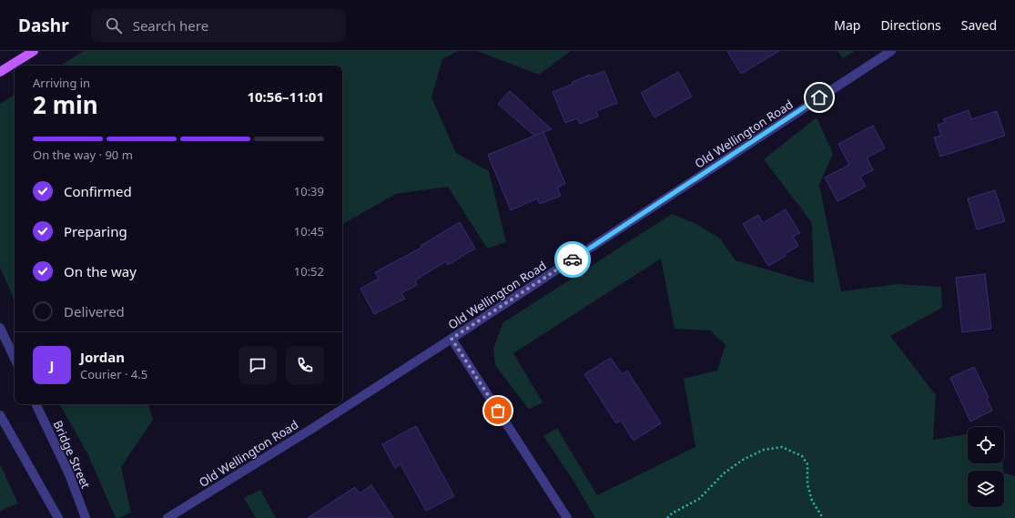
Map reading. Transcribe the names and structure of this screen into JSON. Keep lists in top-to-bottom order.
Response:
{
  "streets": {
    "street": ["Old Wellington Road", "Bridge Street"]
  },
  "page": {
    "header": "Dashr",
    "search": "Search here",
    "nav": ["Map", "Directions", "Saved"],
    "heading": ["2 min", "Arriving in", "10:56–11:01"],
    "panel": ["Jordan", "Courier · 4.5"],
    "bar": "On the way · 90 m",
    "list": [
      ["Confirmed", "10:39"],
      ["Preparing", "10:45"],
      ["On the way", "10:52"],
      "Delivered"
    ],
    "round": "J"
  }
}
